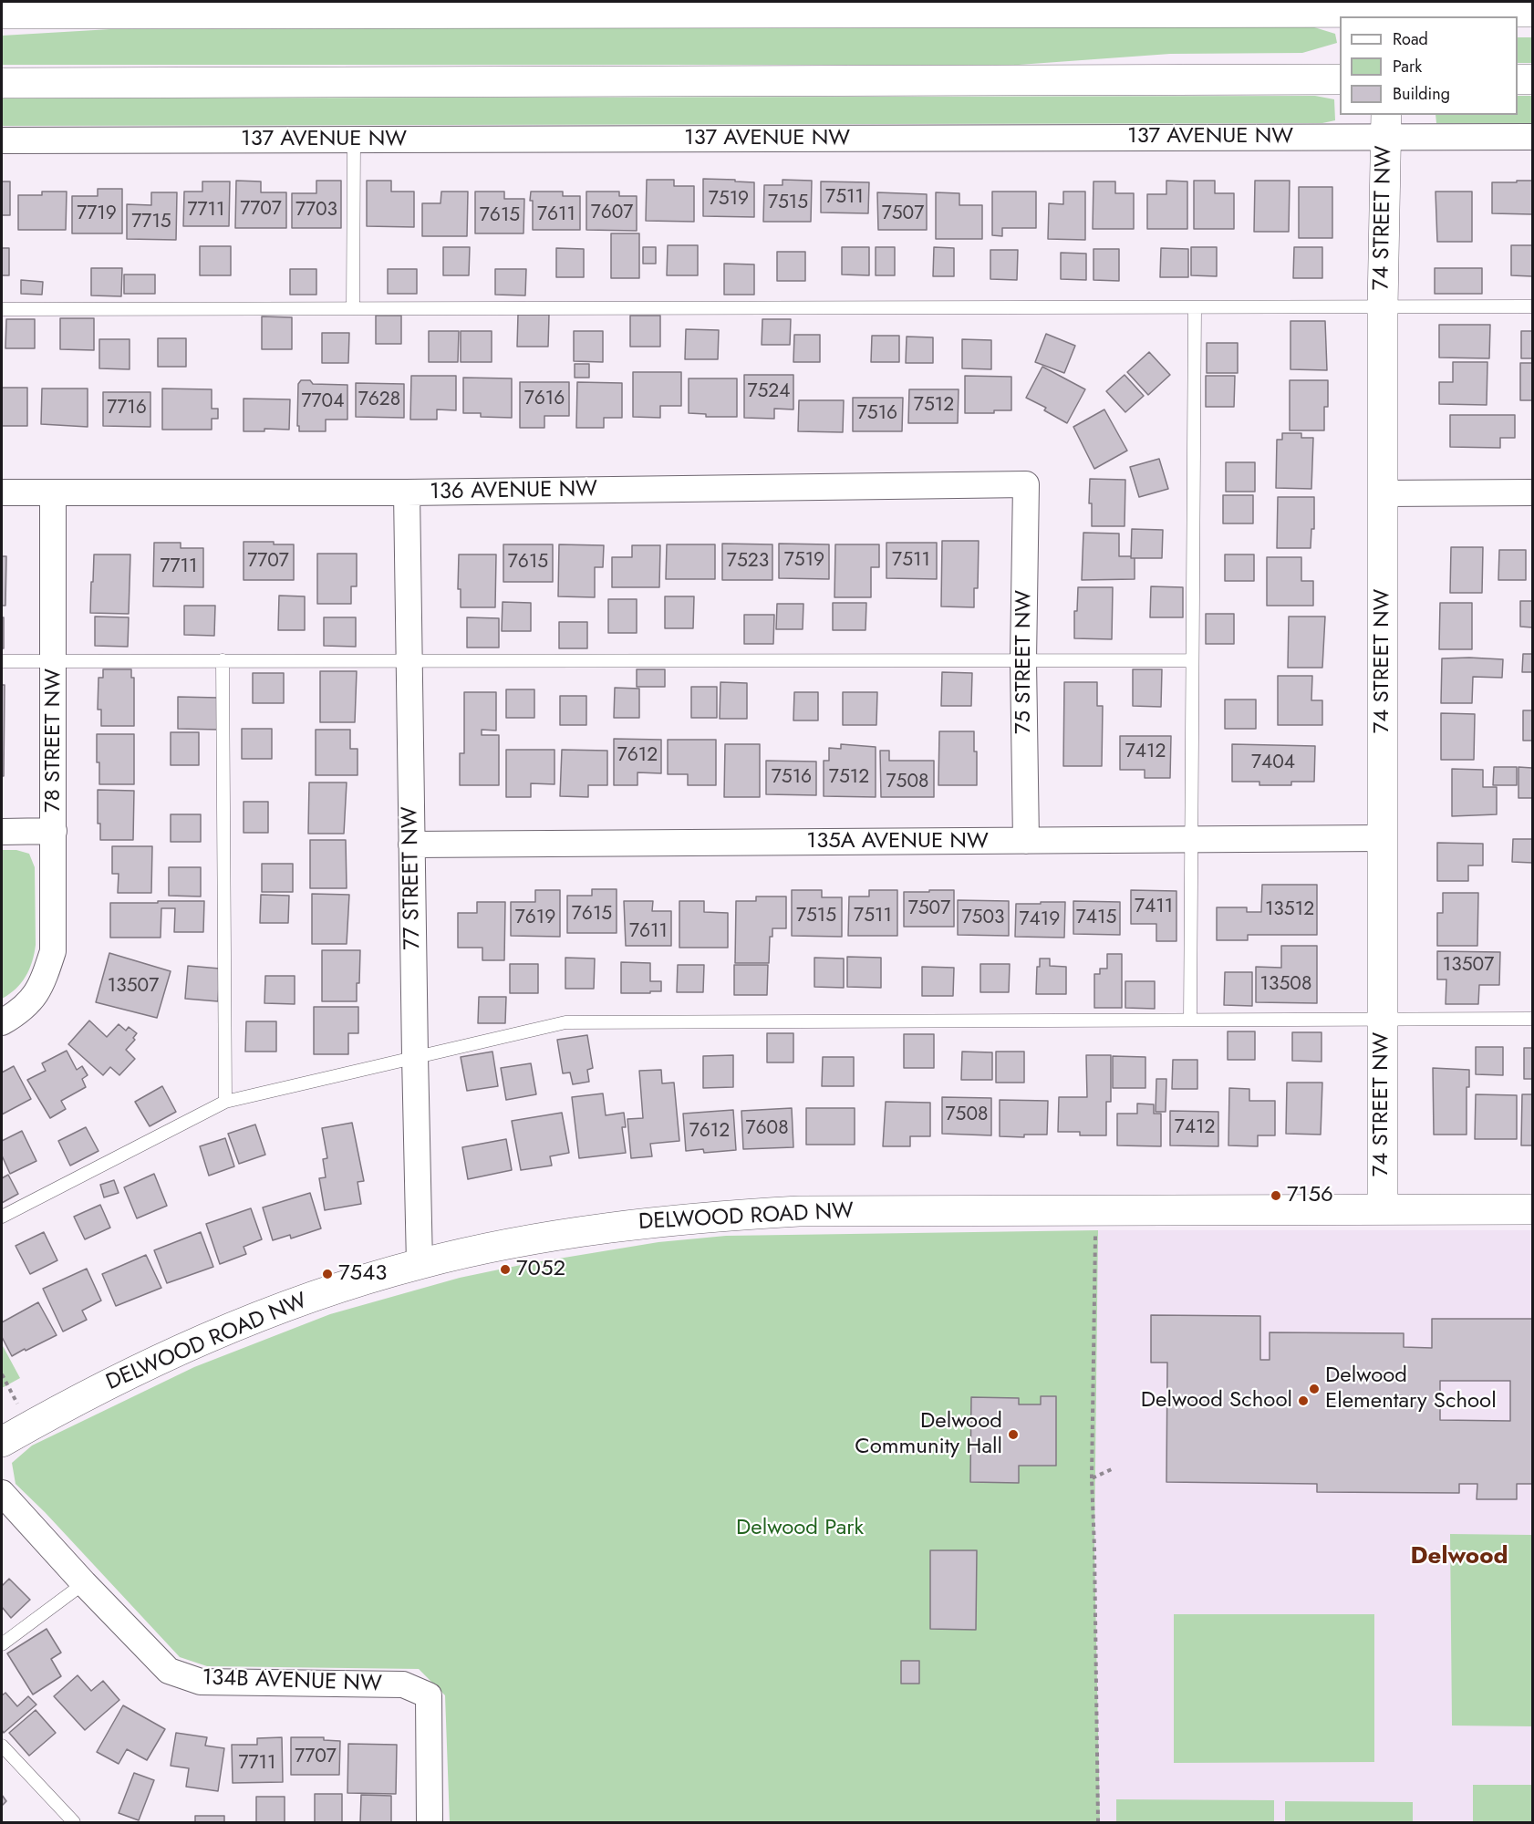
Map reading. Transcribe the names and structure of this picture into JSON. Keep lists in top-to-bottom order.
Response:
{
  "streets": {
    "main road": ["74 STREET NW", "DELWOOD ROAD NW"],
    "street": [
      "137 AVENUE NW",
      "136 AVENUE NW",
      "75 STREET NW",
      "78 STREET NW",
      "135A AVENUE NW",
      "77 STREET NW",
      "134B AVENUE NW"
    ]
  },
  "crossings": [
    ["137 AVENUE NW", "74 STREET NW"],
    ["74 STREET NW", "135A AVENUE NW"],
    ["74 STREET NW", "DELWOOD ROAD NW"],
    ["136 AVENUE NW", "75 STREET NW"],
    ["136 AVENUE NW", "78 STREET NW"],
    ["136 AVENUE NW", "77 STREET NW"],
    ["75 STREET NW", "135A AVENUE NW"],
    ["135A AVENUE NW", "77 STREET NW"],
    ["77 STREET NW", "DELWOOD ROAD NW"]
  ],
  "districts": ["Delwood"],
  "parks": ["Delwood Park"],
  "places": [
    "7156",
    "7052",
    "7543",
    "Delwood Elementary School",
    "Delwood School",
    "Delwood Community Hall"
  ],
  "house_numbers": [
    "7511",
    "7519",
    "7515",
    "7707",
    "7711",
    "7703",
    "7607",
    "7719",
    "7507",
    "7611",
    "7615",
    "7715",
    "7524",
    "7616",
    "7628",
    "7704",
    "7512",
    "7716",
    "7516",
    "7519",
    "7511",
    "7707",
    "7523",
    "7615",
    "7711",
    "7412",
    "7612",
    "7404",
    "7516",
    "7512",
    "7508",
    "7411",
    "7507",
    "13512",
    "7615",
    "7515",
    "7511",
    "7619",
    "7503",
    "7415",
    "7419",
    "7611",
    "13507",
    "13508",
    "13507",
    "7508",
    "7412",
    "7608",
    "7612",
    "7707",
    "7711"
  ],
  "legend": ["Road", "Park", "Building"]
}
